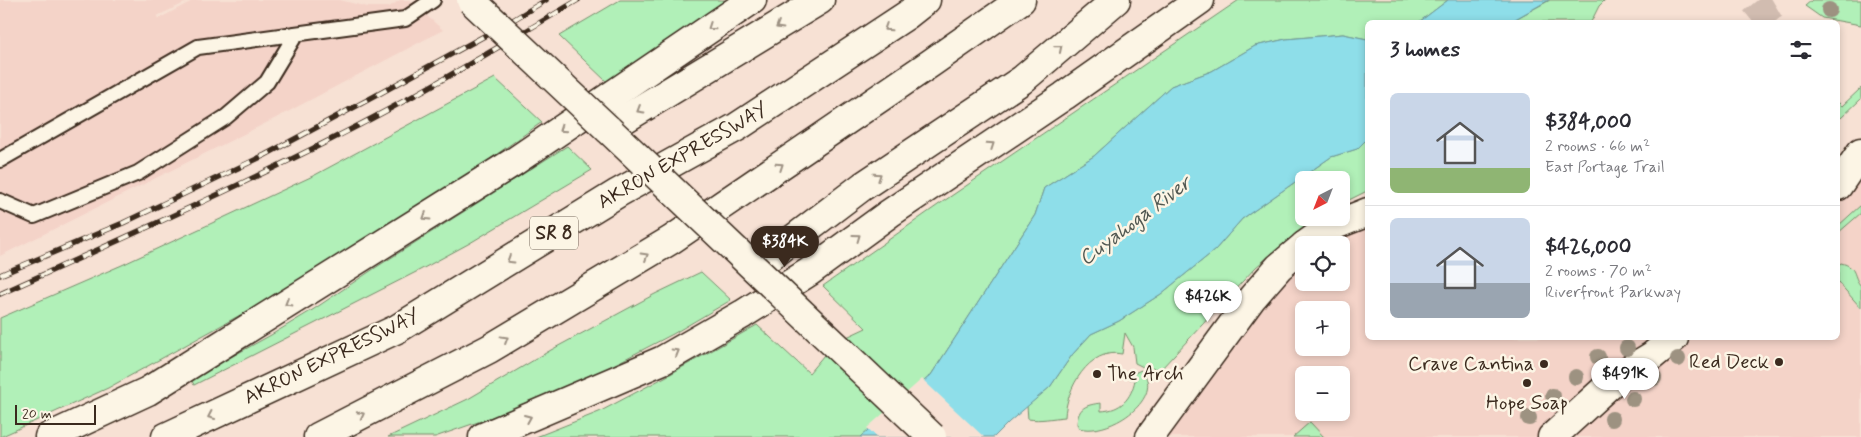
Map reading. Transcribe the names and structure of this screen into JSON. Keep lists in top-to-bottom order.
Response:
{
  "streets": {
    "main road": ["AKRON EXPRESSWAY", "SR 8"]
  },
  "water": ["Cuyahoga River"],
  "places": [
    "Red Deck",
    "Crave Cantina",
    "The Arch",
    "Hope Soap"
  ],
  "scale_bar": "20 m",
  "north": "bottom left",
  "page": {
    "heading": "3 homes",
    "list": [
      {
        "name": "$384,000",
        "note": "2 rooms · 66 m² · East Portage Trail"
      },
      {
        "name": "$426,000",
        "note": "2 rooms · 70 m² · Riverfront Parkway"
      }
    ],
    "map_buttons": ["+", "−"],
    "price": ["$384K", "$426K", "$491K"],
    "scale": "20 m"
  }
}
